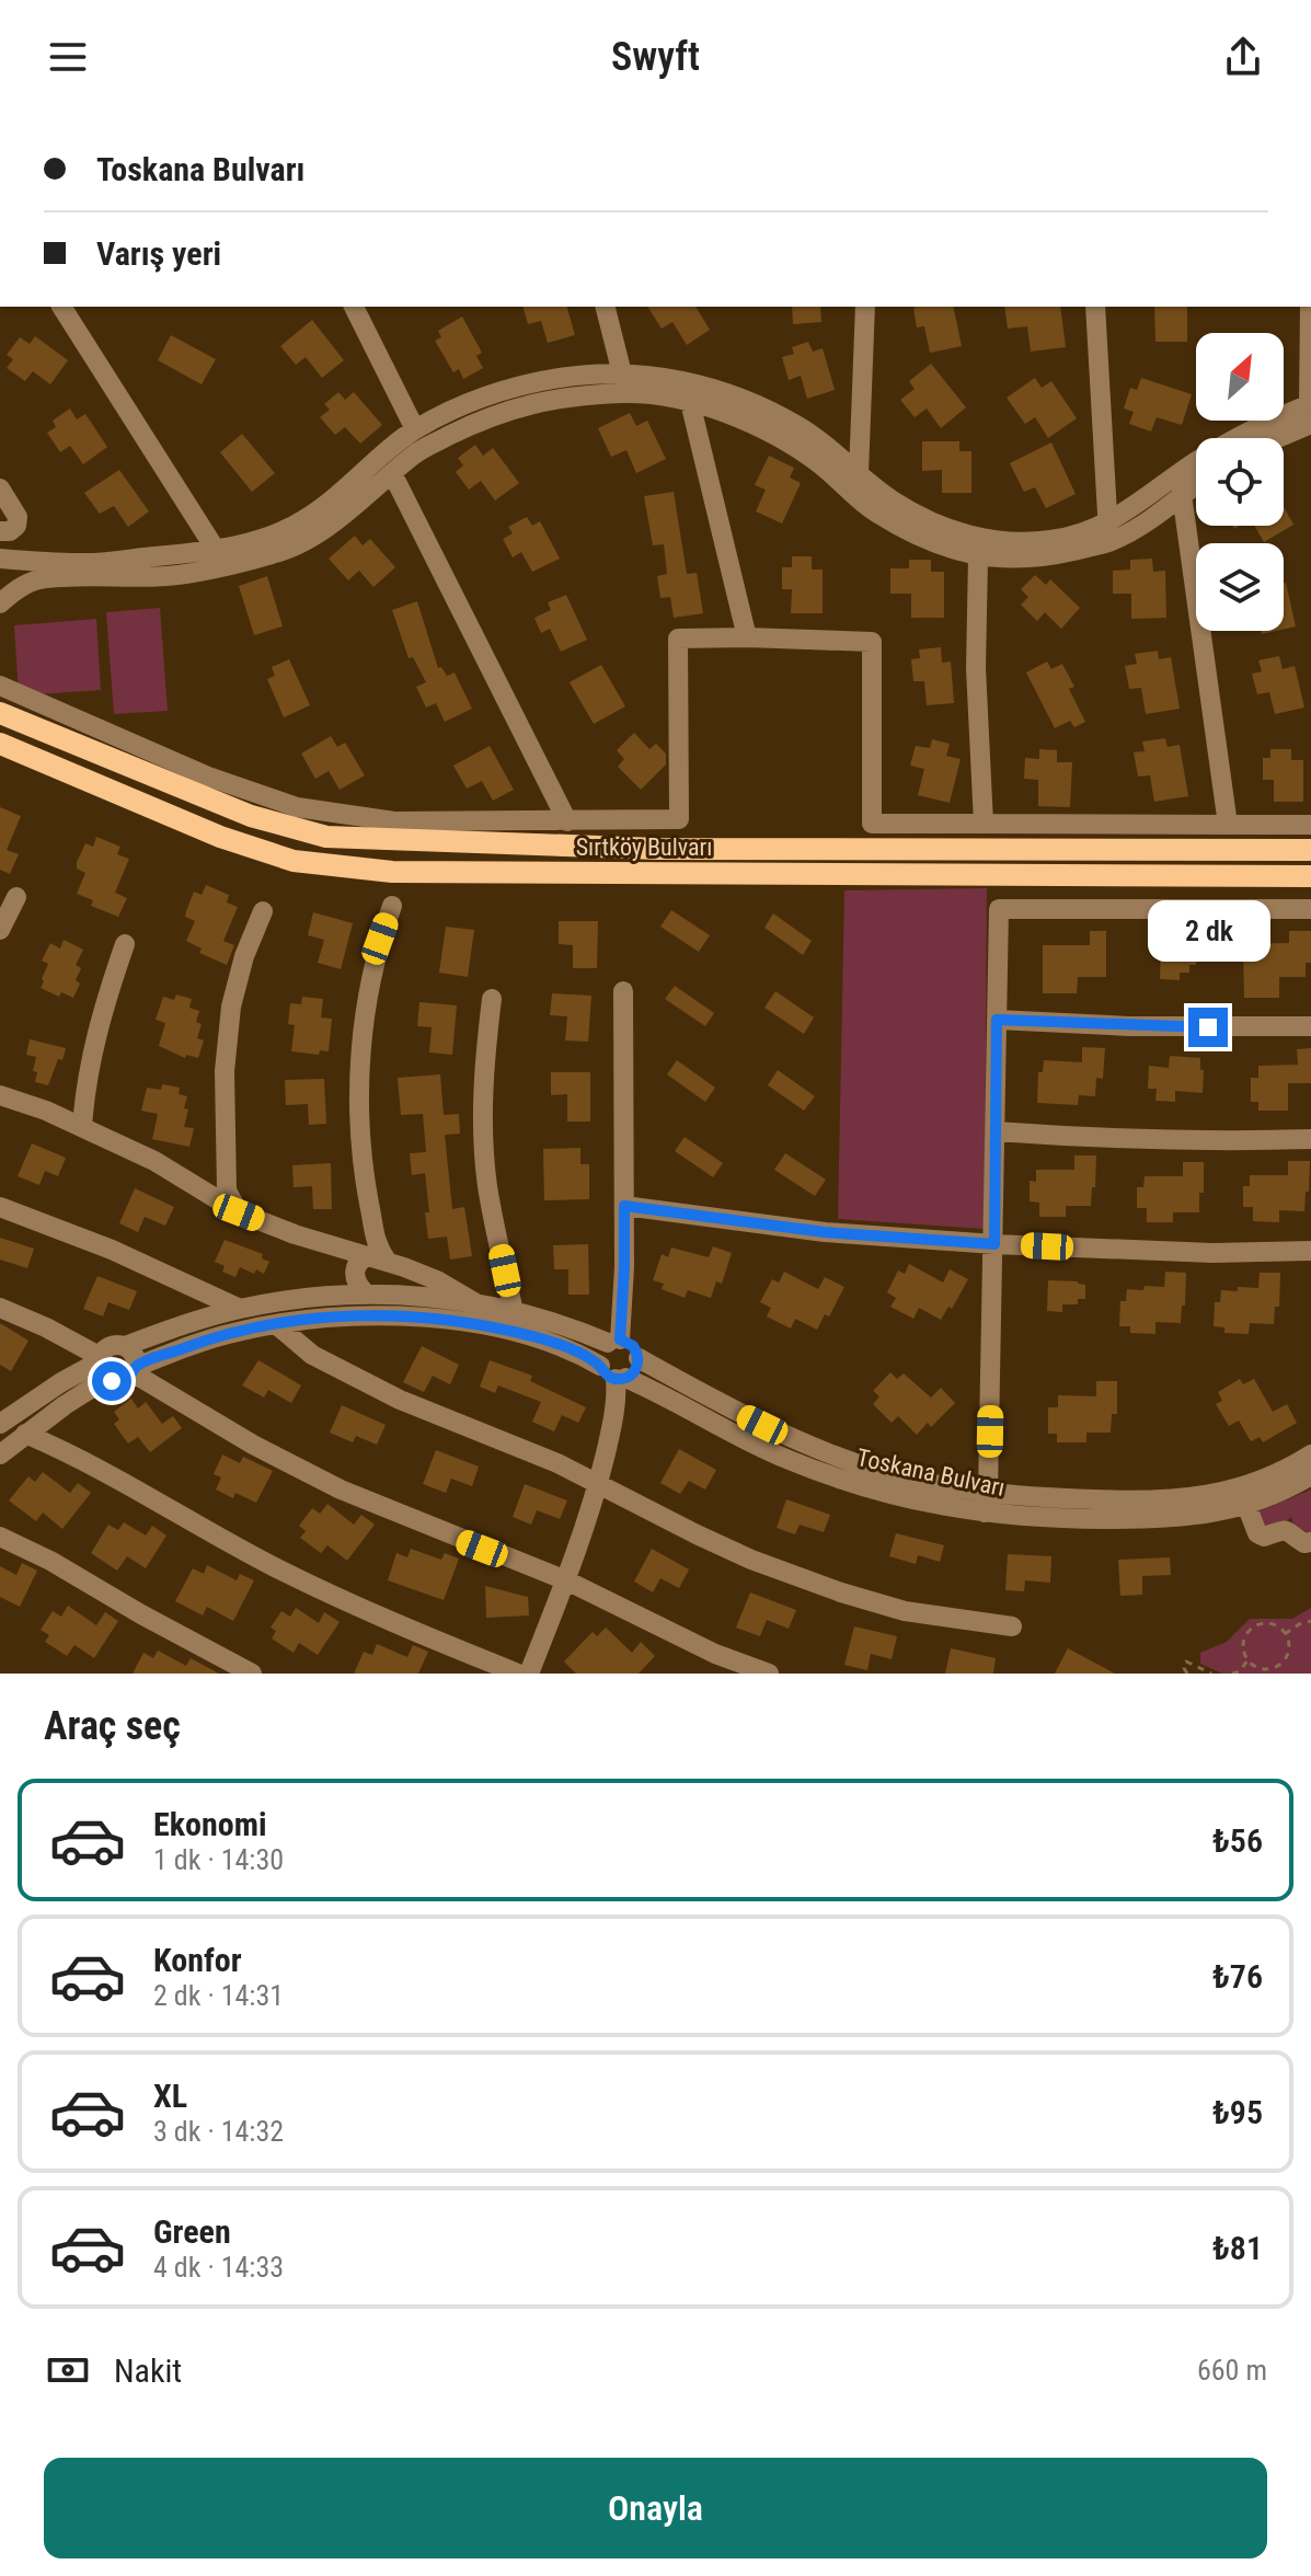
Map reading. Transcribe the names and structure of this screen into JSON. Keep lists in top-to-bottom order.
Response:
{
  "streets": {
    "main road": ["Sırtköy Bulvarı"],
    "street": ["Toskana Bulvarı"]
  },
  "north": "top right",
  "page": {
    "header": "Swyft",
    "banner": ["Toskana Bulvarı", "Varış yeri"],
    "bubble": "2 dk",
    "heading": "Araç seç",
    "list": [
      {
        "name": "Ekonomi",
        "note": "1 dk · 14:30",
        "value": "₺56"
      },
      {
        "name": "Konfor",
        "note": "2 dk · 14:31",
        "value": "₺76"
      },
      {
        "name": "XL",
        "note": "3 dk · 14:32",
        "value": "₺95"
      },
      {
        "name": "Green",
        "note": "4 dk · 14:33",
        "value": "₺81"
      }
    ],
    "pay": ["Nakit", "660 m"],
    "buttons": "Onayla"
  }
}
